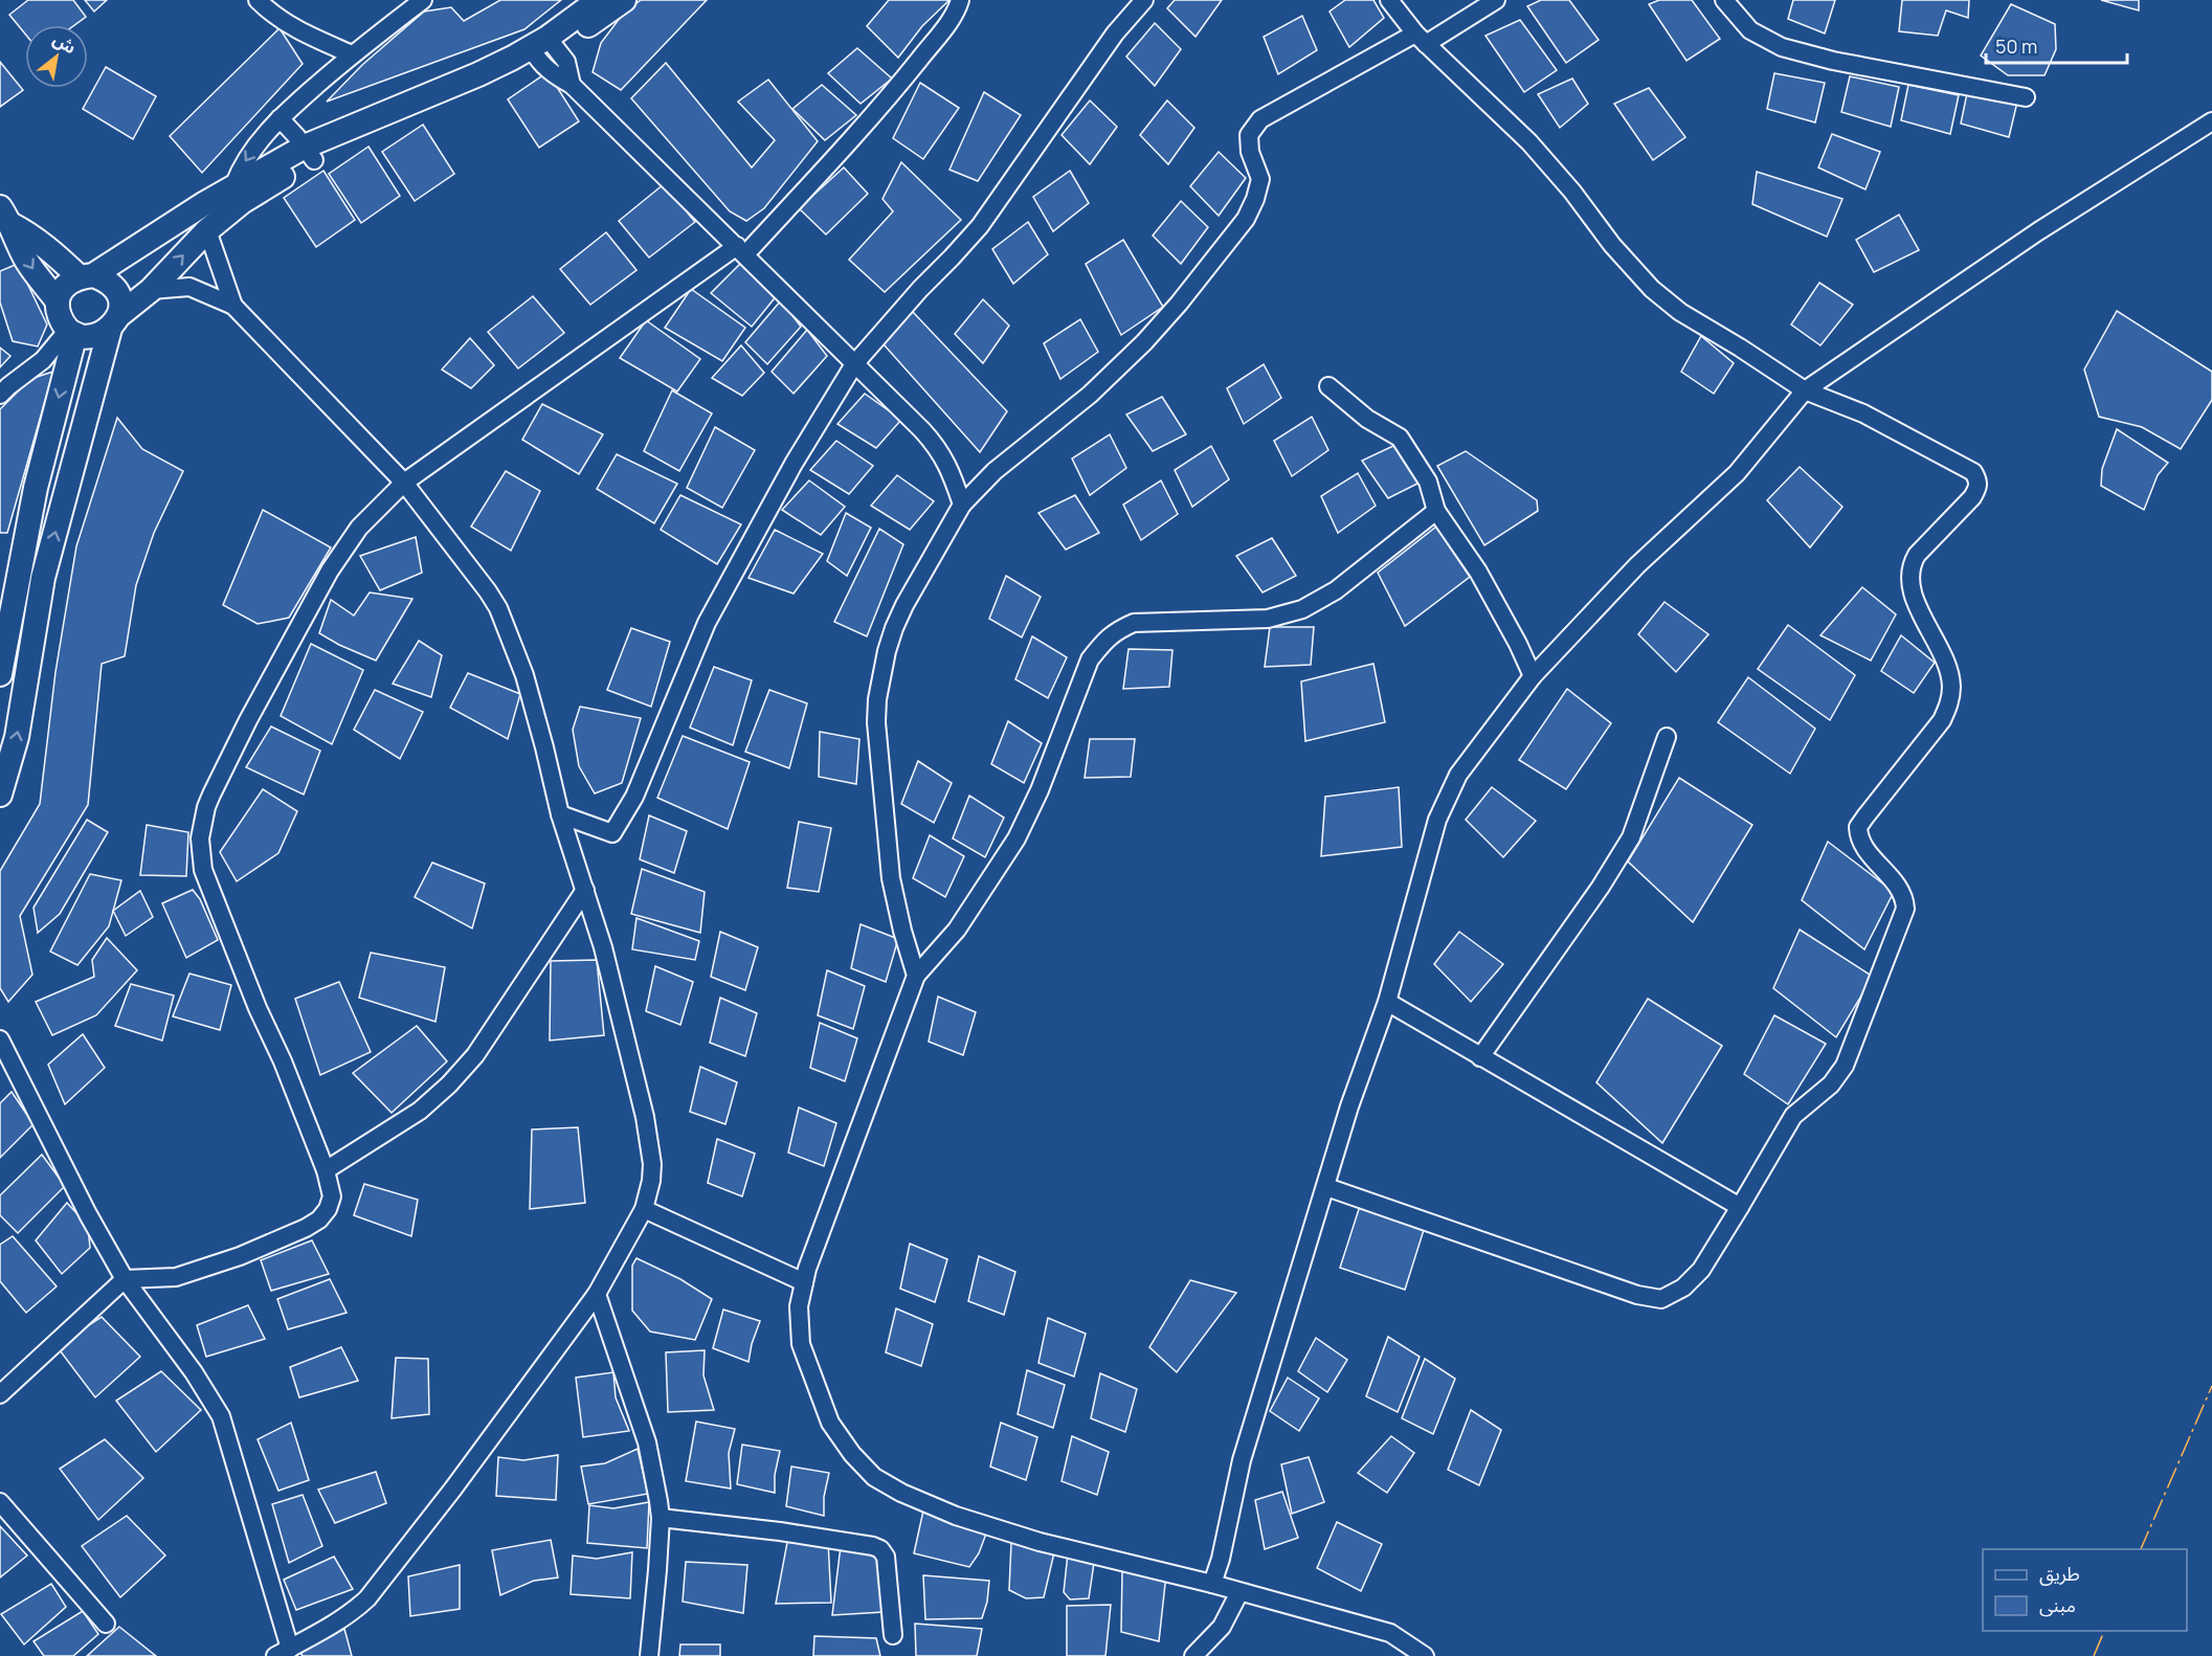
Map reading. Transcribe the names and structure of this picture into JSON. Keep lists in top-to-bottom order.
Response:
{
  "legend": ["طريق", "مبنى"],
  "scale_bar": "50 m",
  "north": "top right"
}
